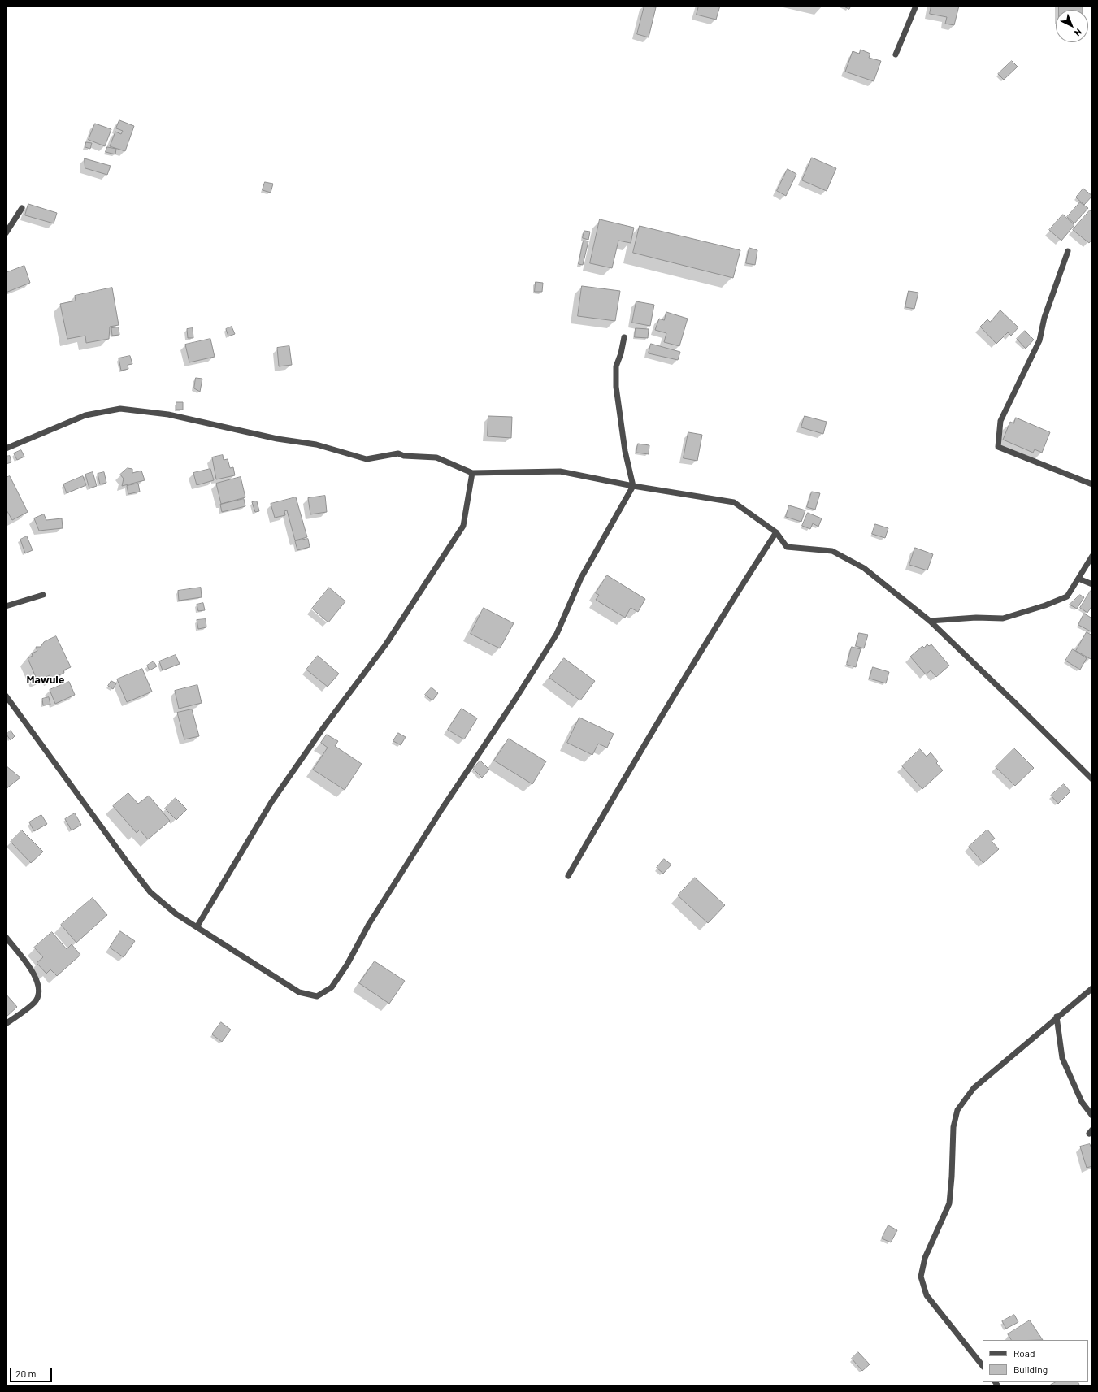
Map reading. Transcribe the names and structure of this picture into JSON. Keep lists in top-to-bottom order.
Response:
{
  "districts": ["Mawule"],
  "legend": ["Road", "Building"],
  "scale_bar": "20 m",
  "north": "bottom right"
}
